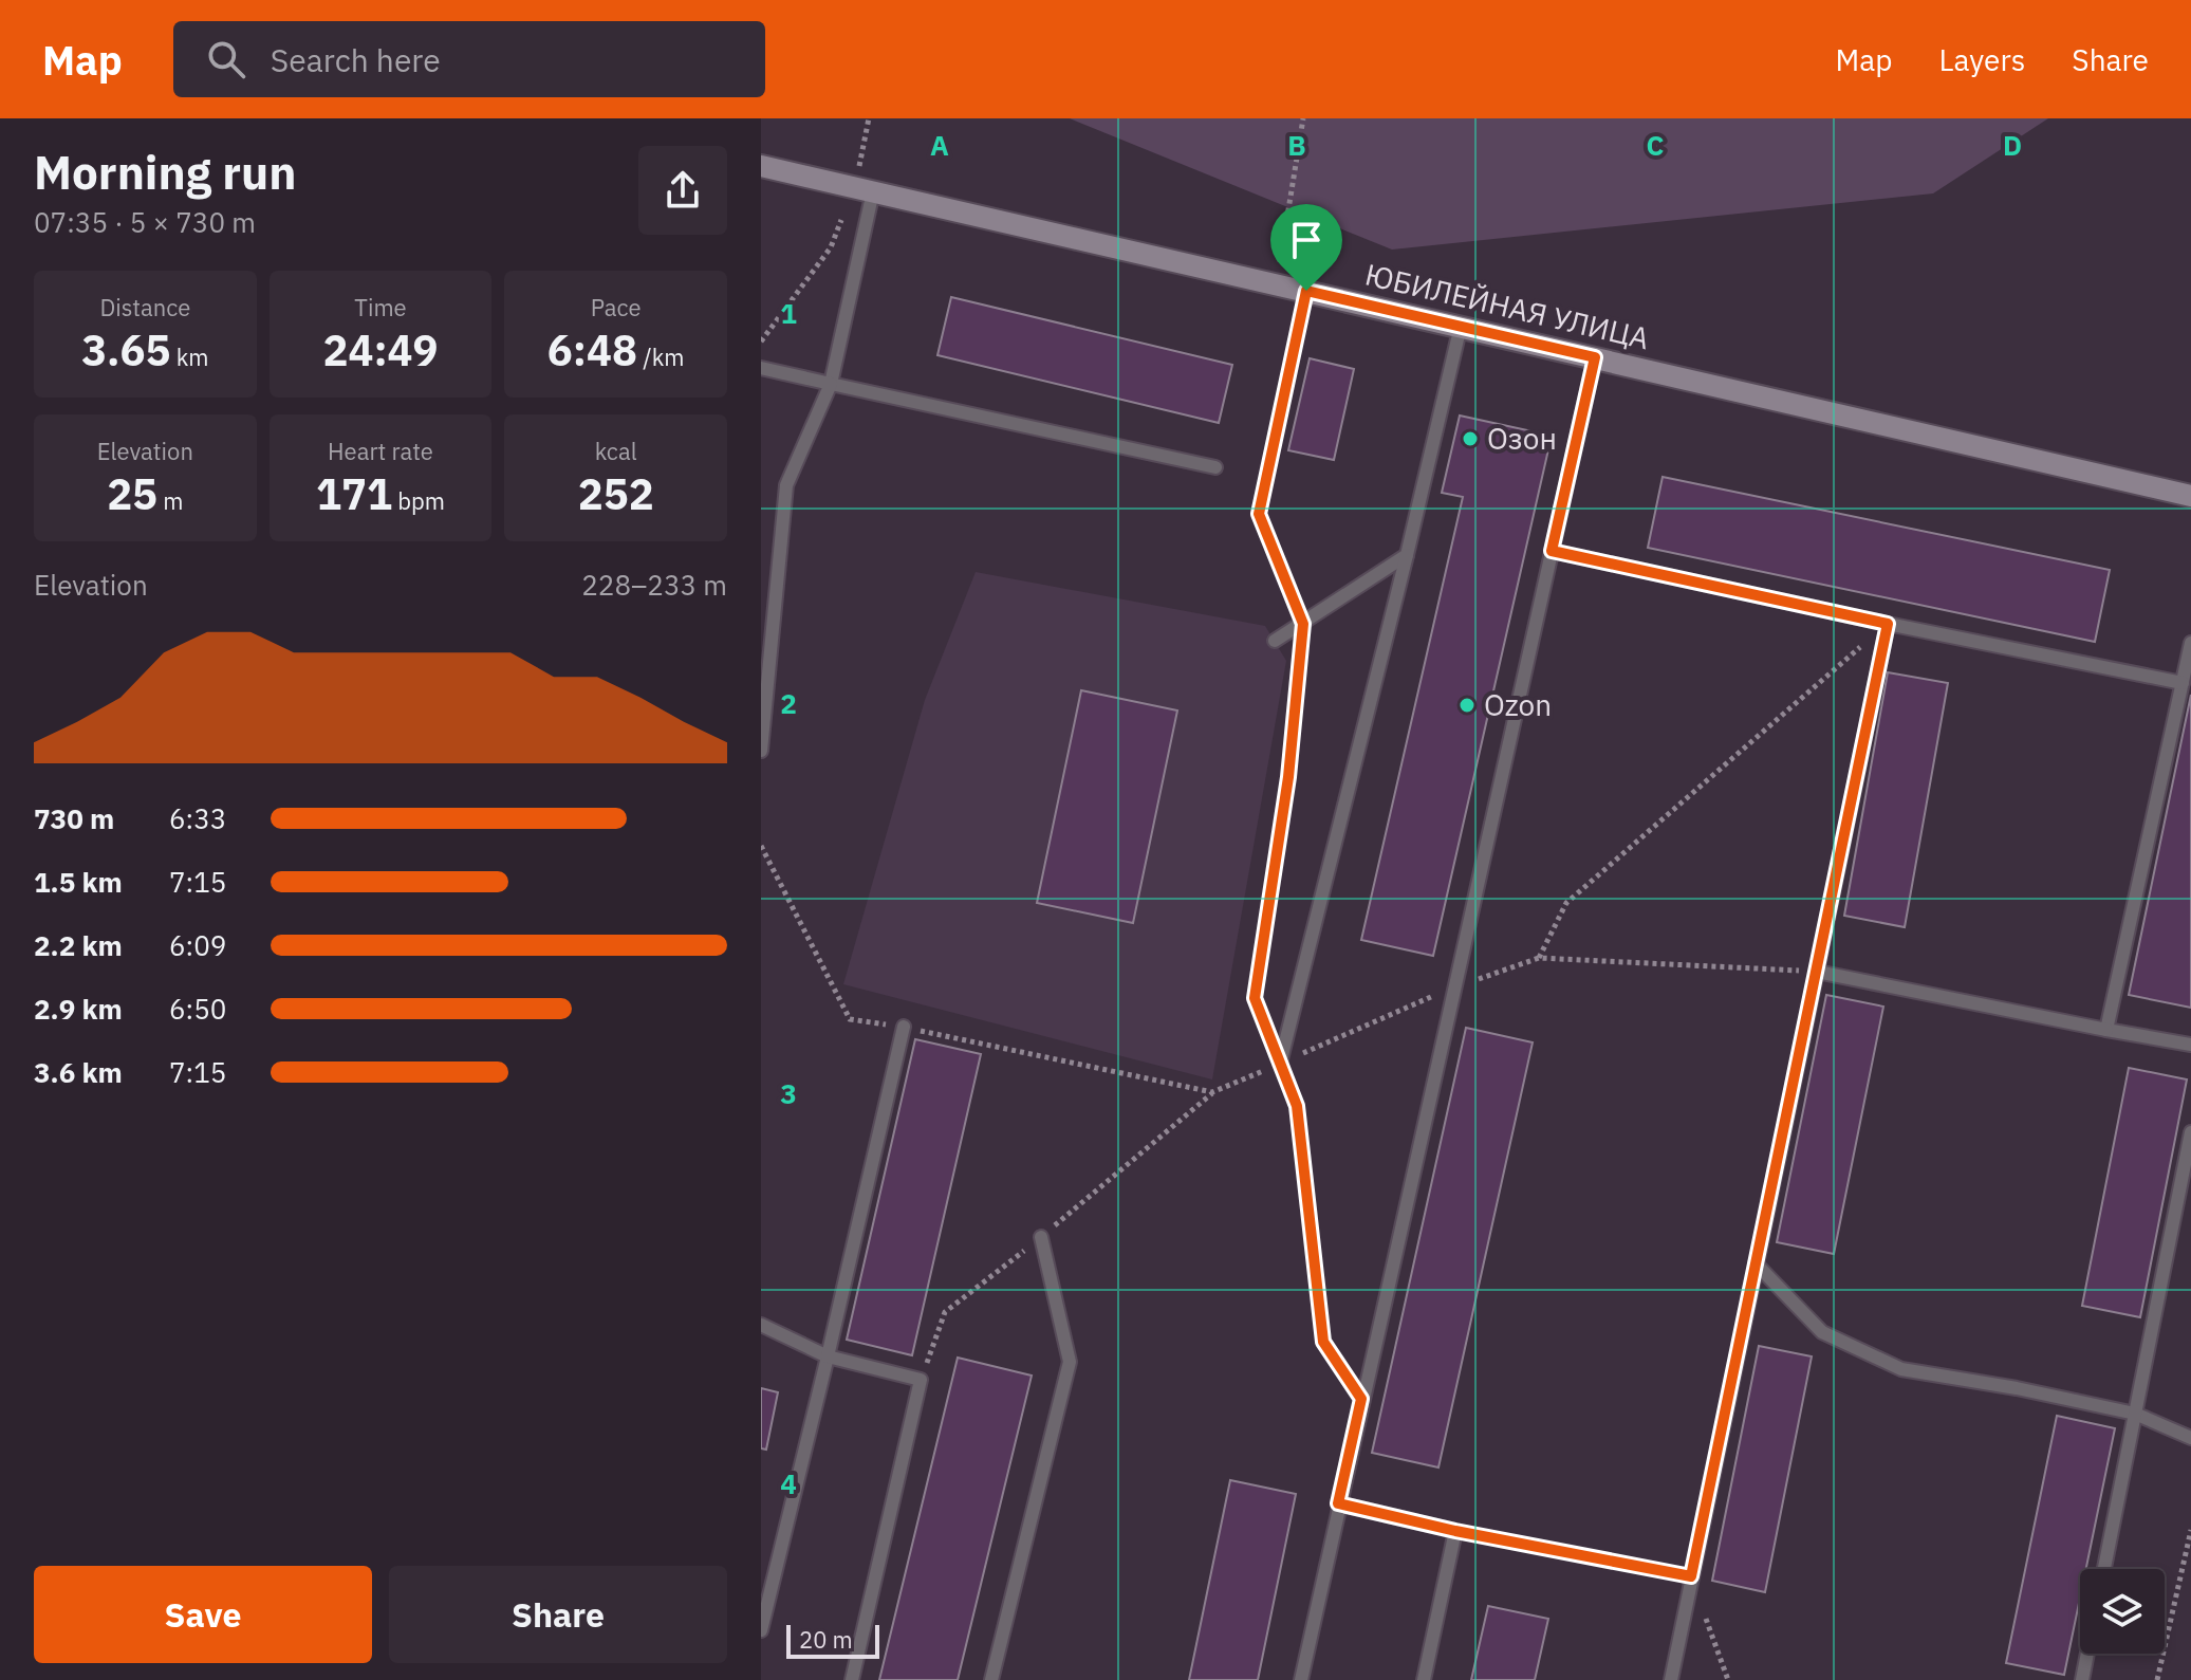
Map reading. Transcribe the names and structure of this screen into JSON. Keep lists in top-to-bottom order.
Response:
{
  "streets": {
    "street": ["ЮБИЛЕЙНАЯ УЛИЦА"]
  },
  "places": ["Озон", "Ozon"],
  "scale_bar": "20 m",
  "page": {
    "header": "Map",
    "search": "Search here",
    "nav": ["Map", "Layers", "Share"],
    "heading": ["Morning run", "07:35 · 5 × 730 m"],
    "stats": [
      ["Distance", "3.65 km"],
      ["Time", "24:49"],
      ["Pace", "6:48 /km"],
      ["Elevation", "25 m"],
      ["Heart rate", "171 bpm"],
      ["kcal", "252"]
    ],
    "chart": ["Elevation", "228–233 m"],
    "list": [
      {
        "name": "730 m",
        "note": "6:33"
      },
      {
        "name": "1.5 km",
        "note": "7:15"
      },
      {
        "name": "2.2 km",
        "note": "6:09"
      },
      {
        "name": "2.9 km",
        "note": "6:50"
      },
      {
        "name": "3.6 km",
        "note": "7:15"
      }
    ],
    "buttons": ["Save", "Share"],
    "scale": "20 m"
  },
  "grid": {
    "columns": [
      "A",
      "B",
      "C",
      "D"
    ],
    "rows": [
      "1",
      "2",
      "3",
      "4"
    ]
  }
}
